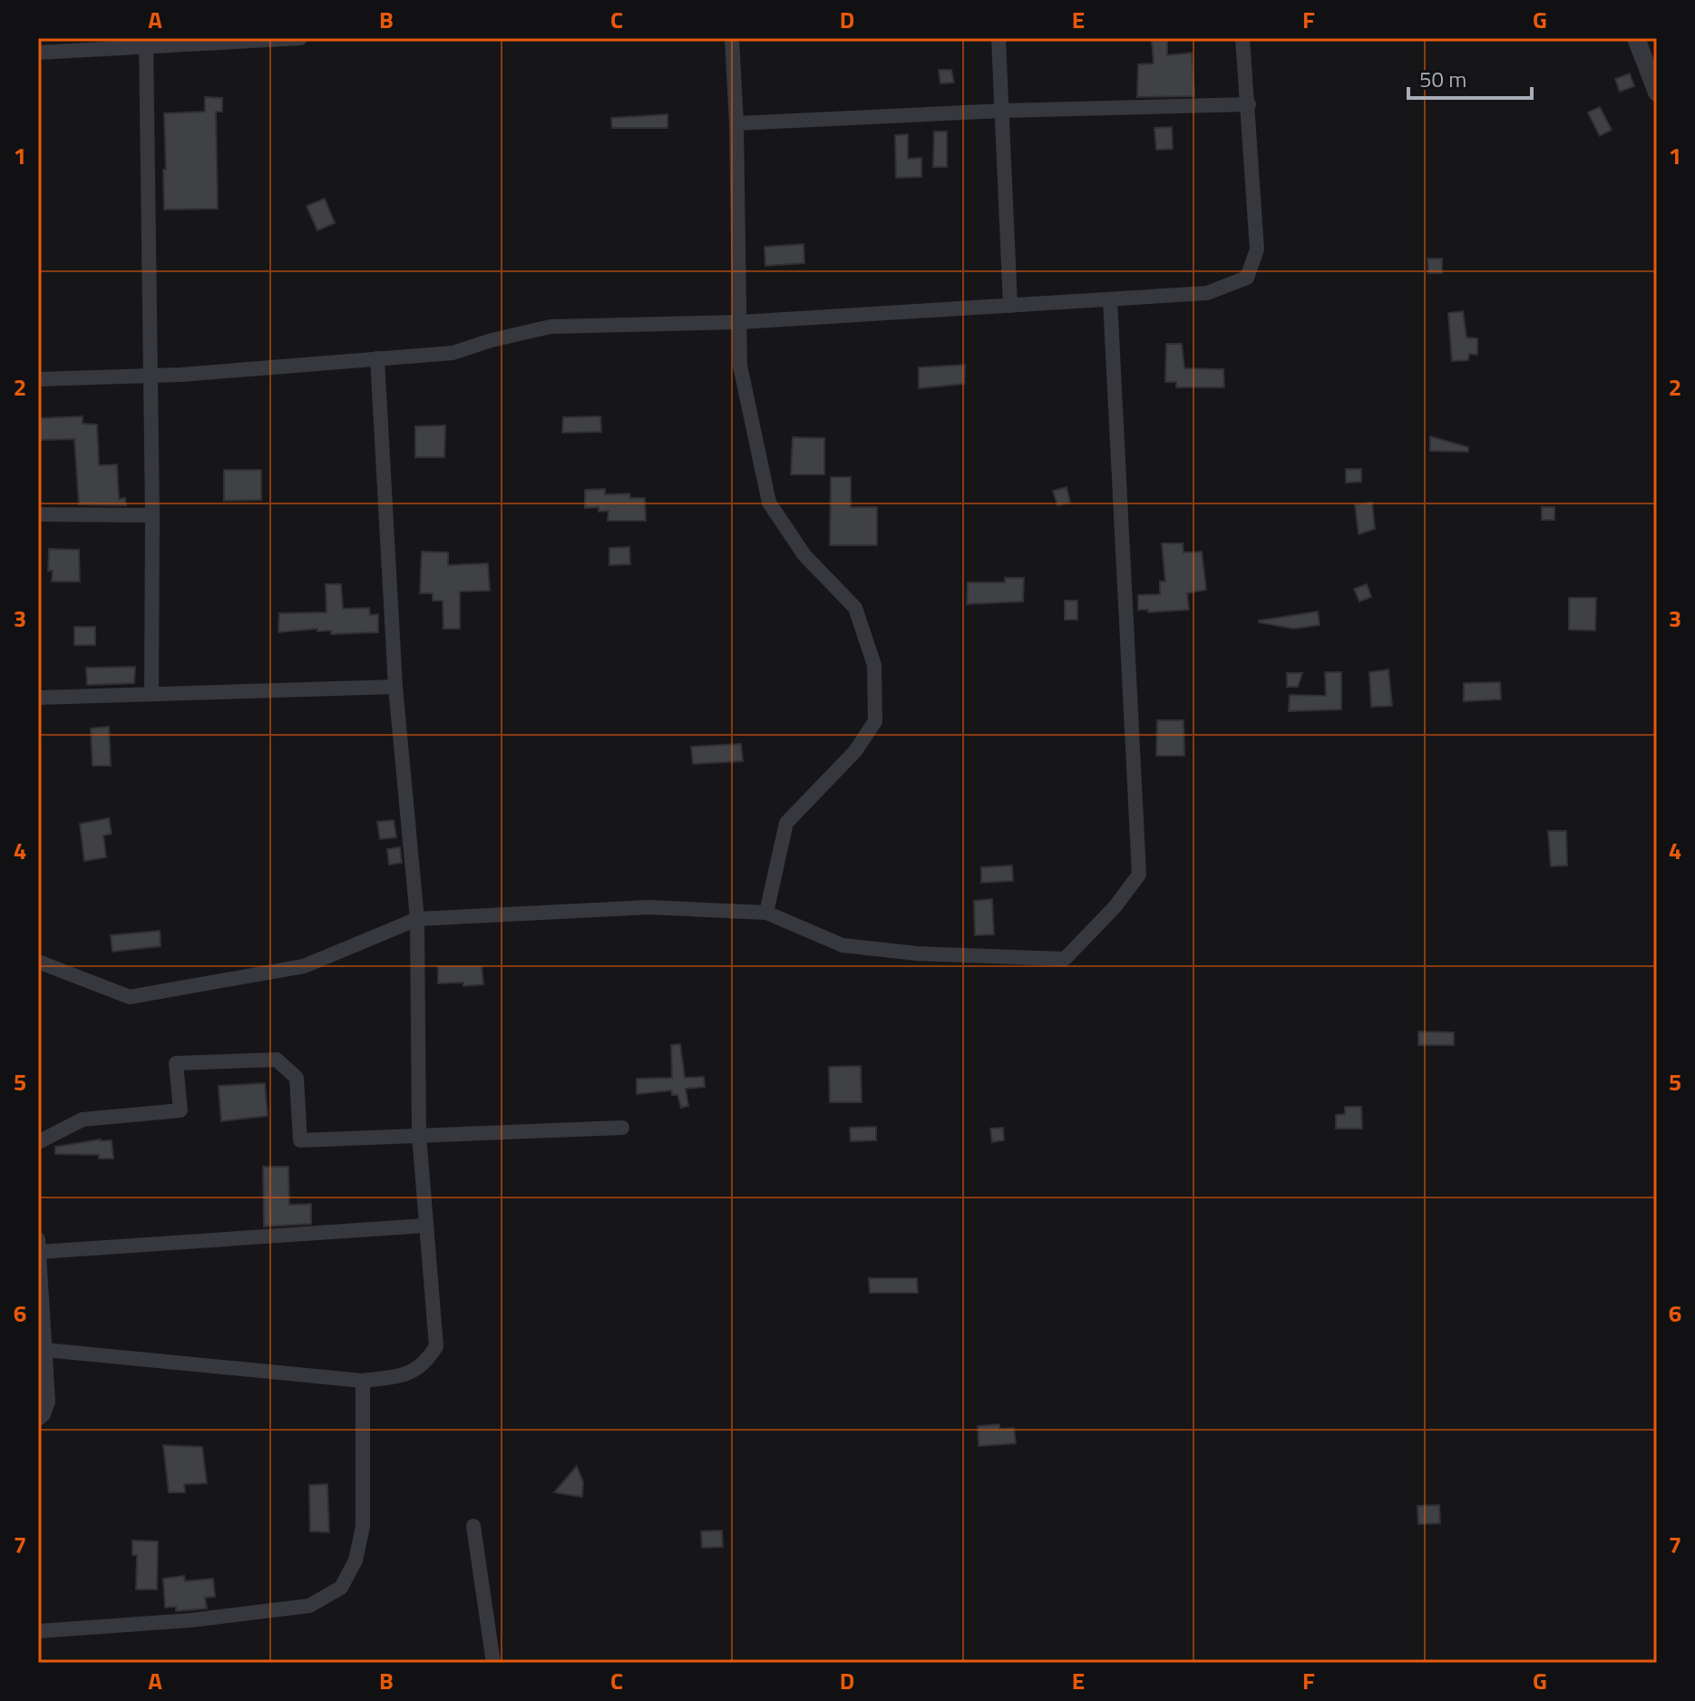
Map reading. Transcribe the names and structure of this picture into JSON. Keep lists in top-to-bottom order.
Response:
{
  "scale_bar": "50 m",
  "grid": {
    "columns": [
      "A",
      "B",
      "C",
      "D",
      "E",
      "F",
      "G"
    ],
    "rows": [
      "1",
      "2",
      "3",
      "4",
      "5",
      "6",
      "7"
    ]
  }
}
